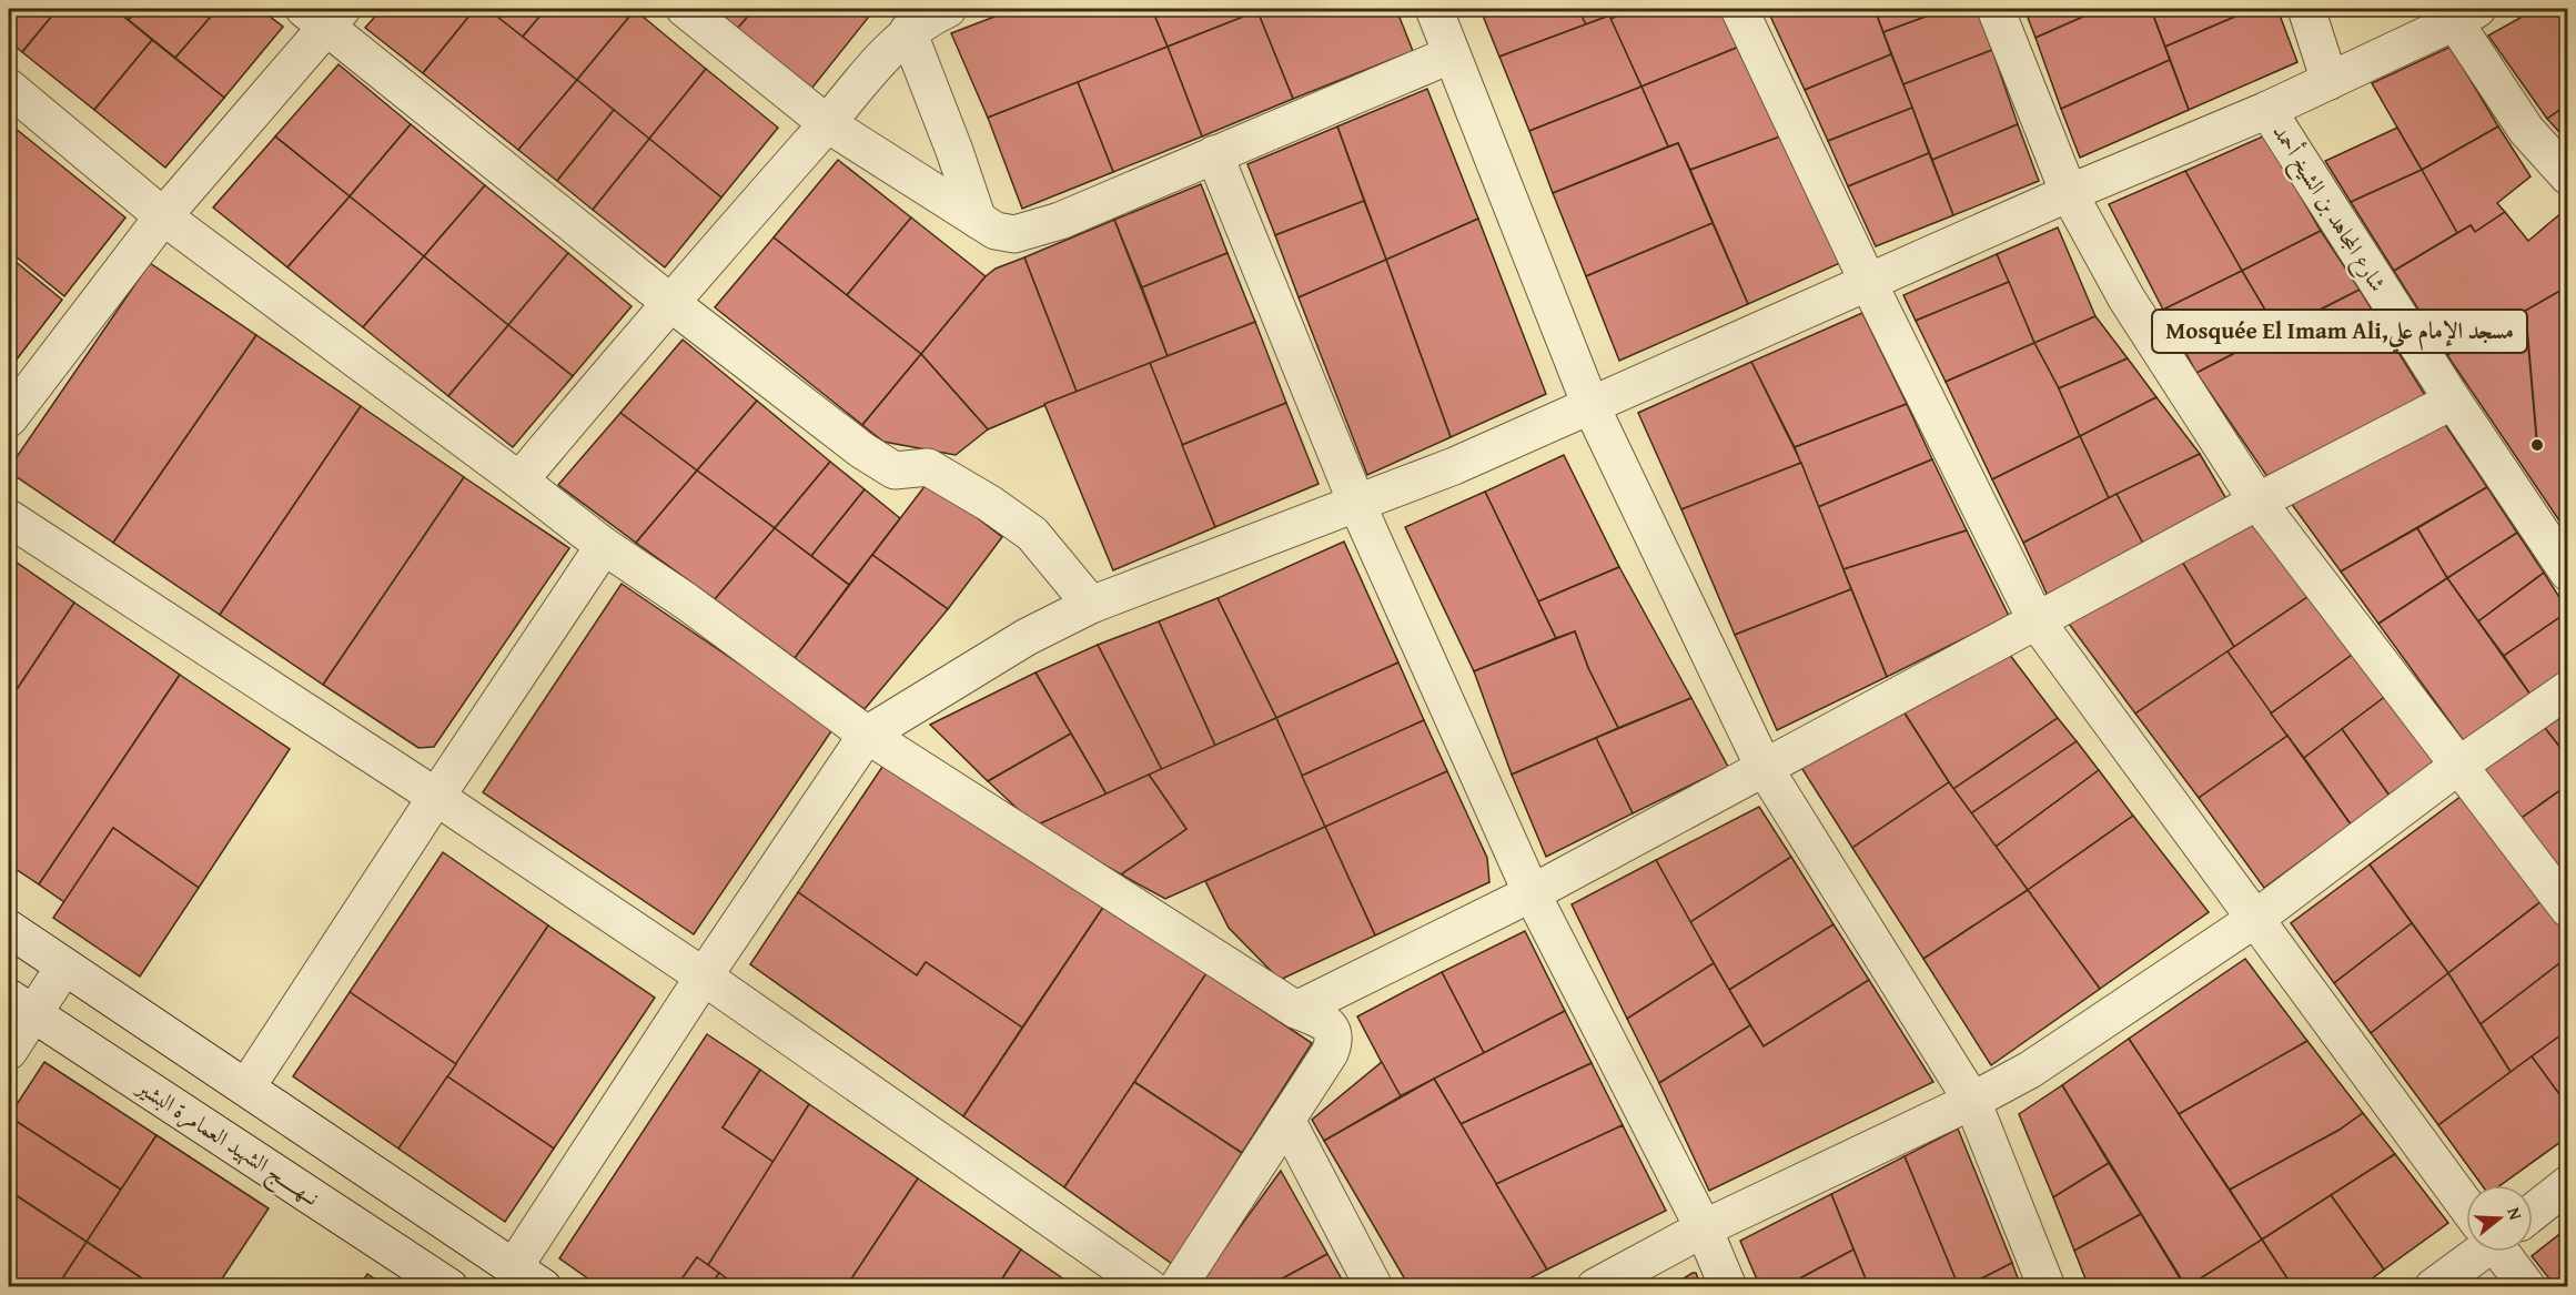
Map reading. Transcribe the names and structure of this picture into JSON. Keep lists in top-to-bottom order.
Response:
{
  "streets": {
    "street": ["شارع المجاهد بن الشيخ أحمد", "نــهـــــج الشهيد العمامرة البشير"]
  },
  "places": ["Mosquée El Imam Ali,مسجد الإمام علي"],
  "north": "right"
}
